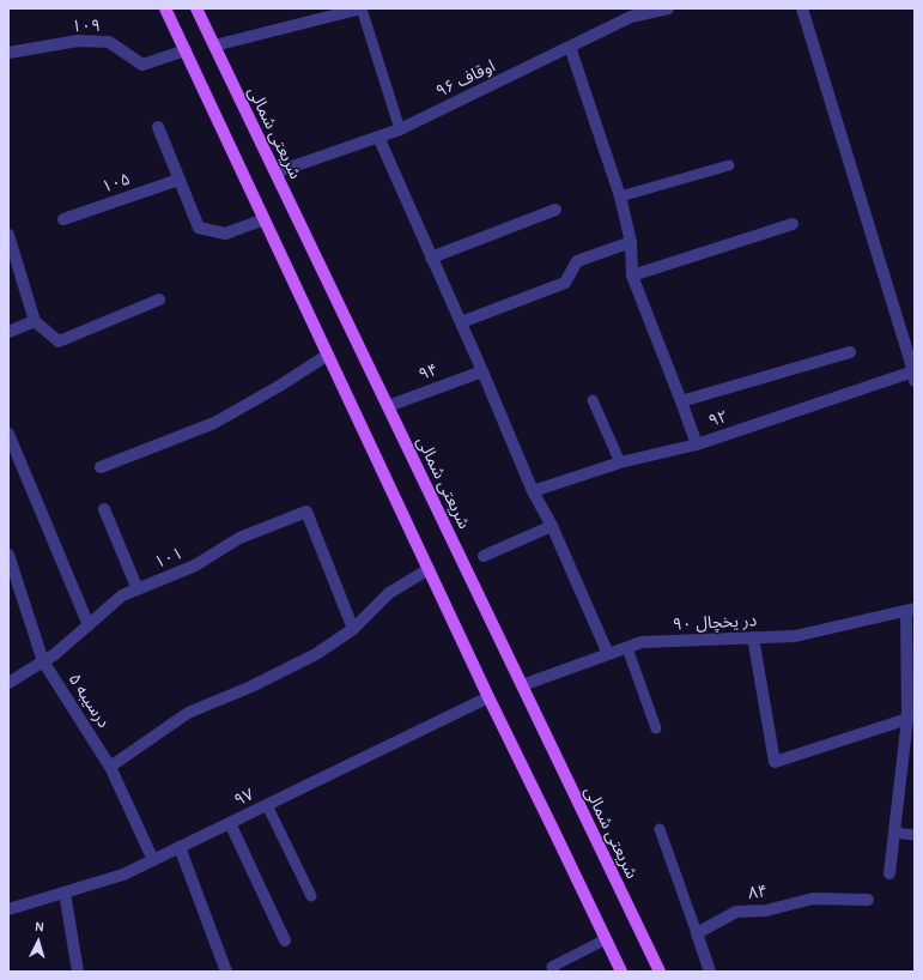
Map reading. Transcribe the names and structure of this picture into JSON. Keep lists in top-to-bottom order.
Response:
{
  "streets": {
    "main road": ["شریعتی شمالی"],
    "street": [
      "۱۰۹",
      "اوقاف ۹۶",
      "۱۰۵",
      "۹۴",
      "۹۲",
      "۱۰۱",
      "در یخچال ۹۰",
      "درسیبه ۵",
      "۹۷",
      "۸۴"
    ]
  },
  "crossings": [
    ["اوقاف ۹۶", "شریعتی شمالی"],
    ["شریعتی شمالی", "۹۴"],
    ["شریعتی شمالی", "در یخچال ۹۰"],
    ["۱۰۱", "درسیبه ۵"],
    ["درسیبه ۵", "۹۷"]
  ],
  "north": "top"
}
